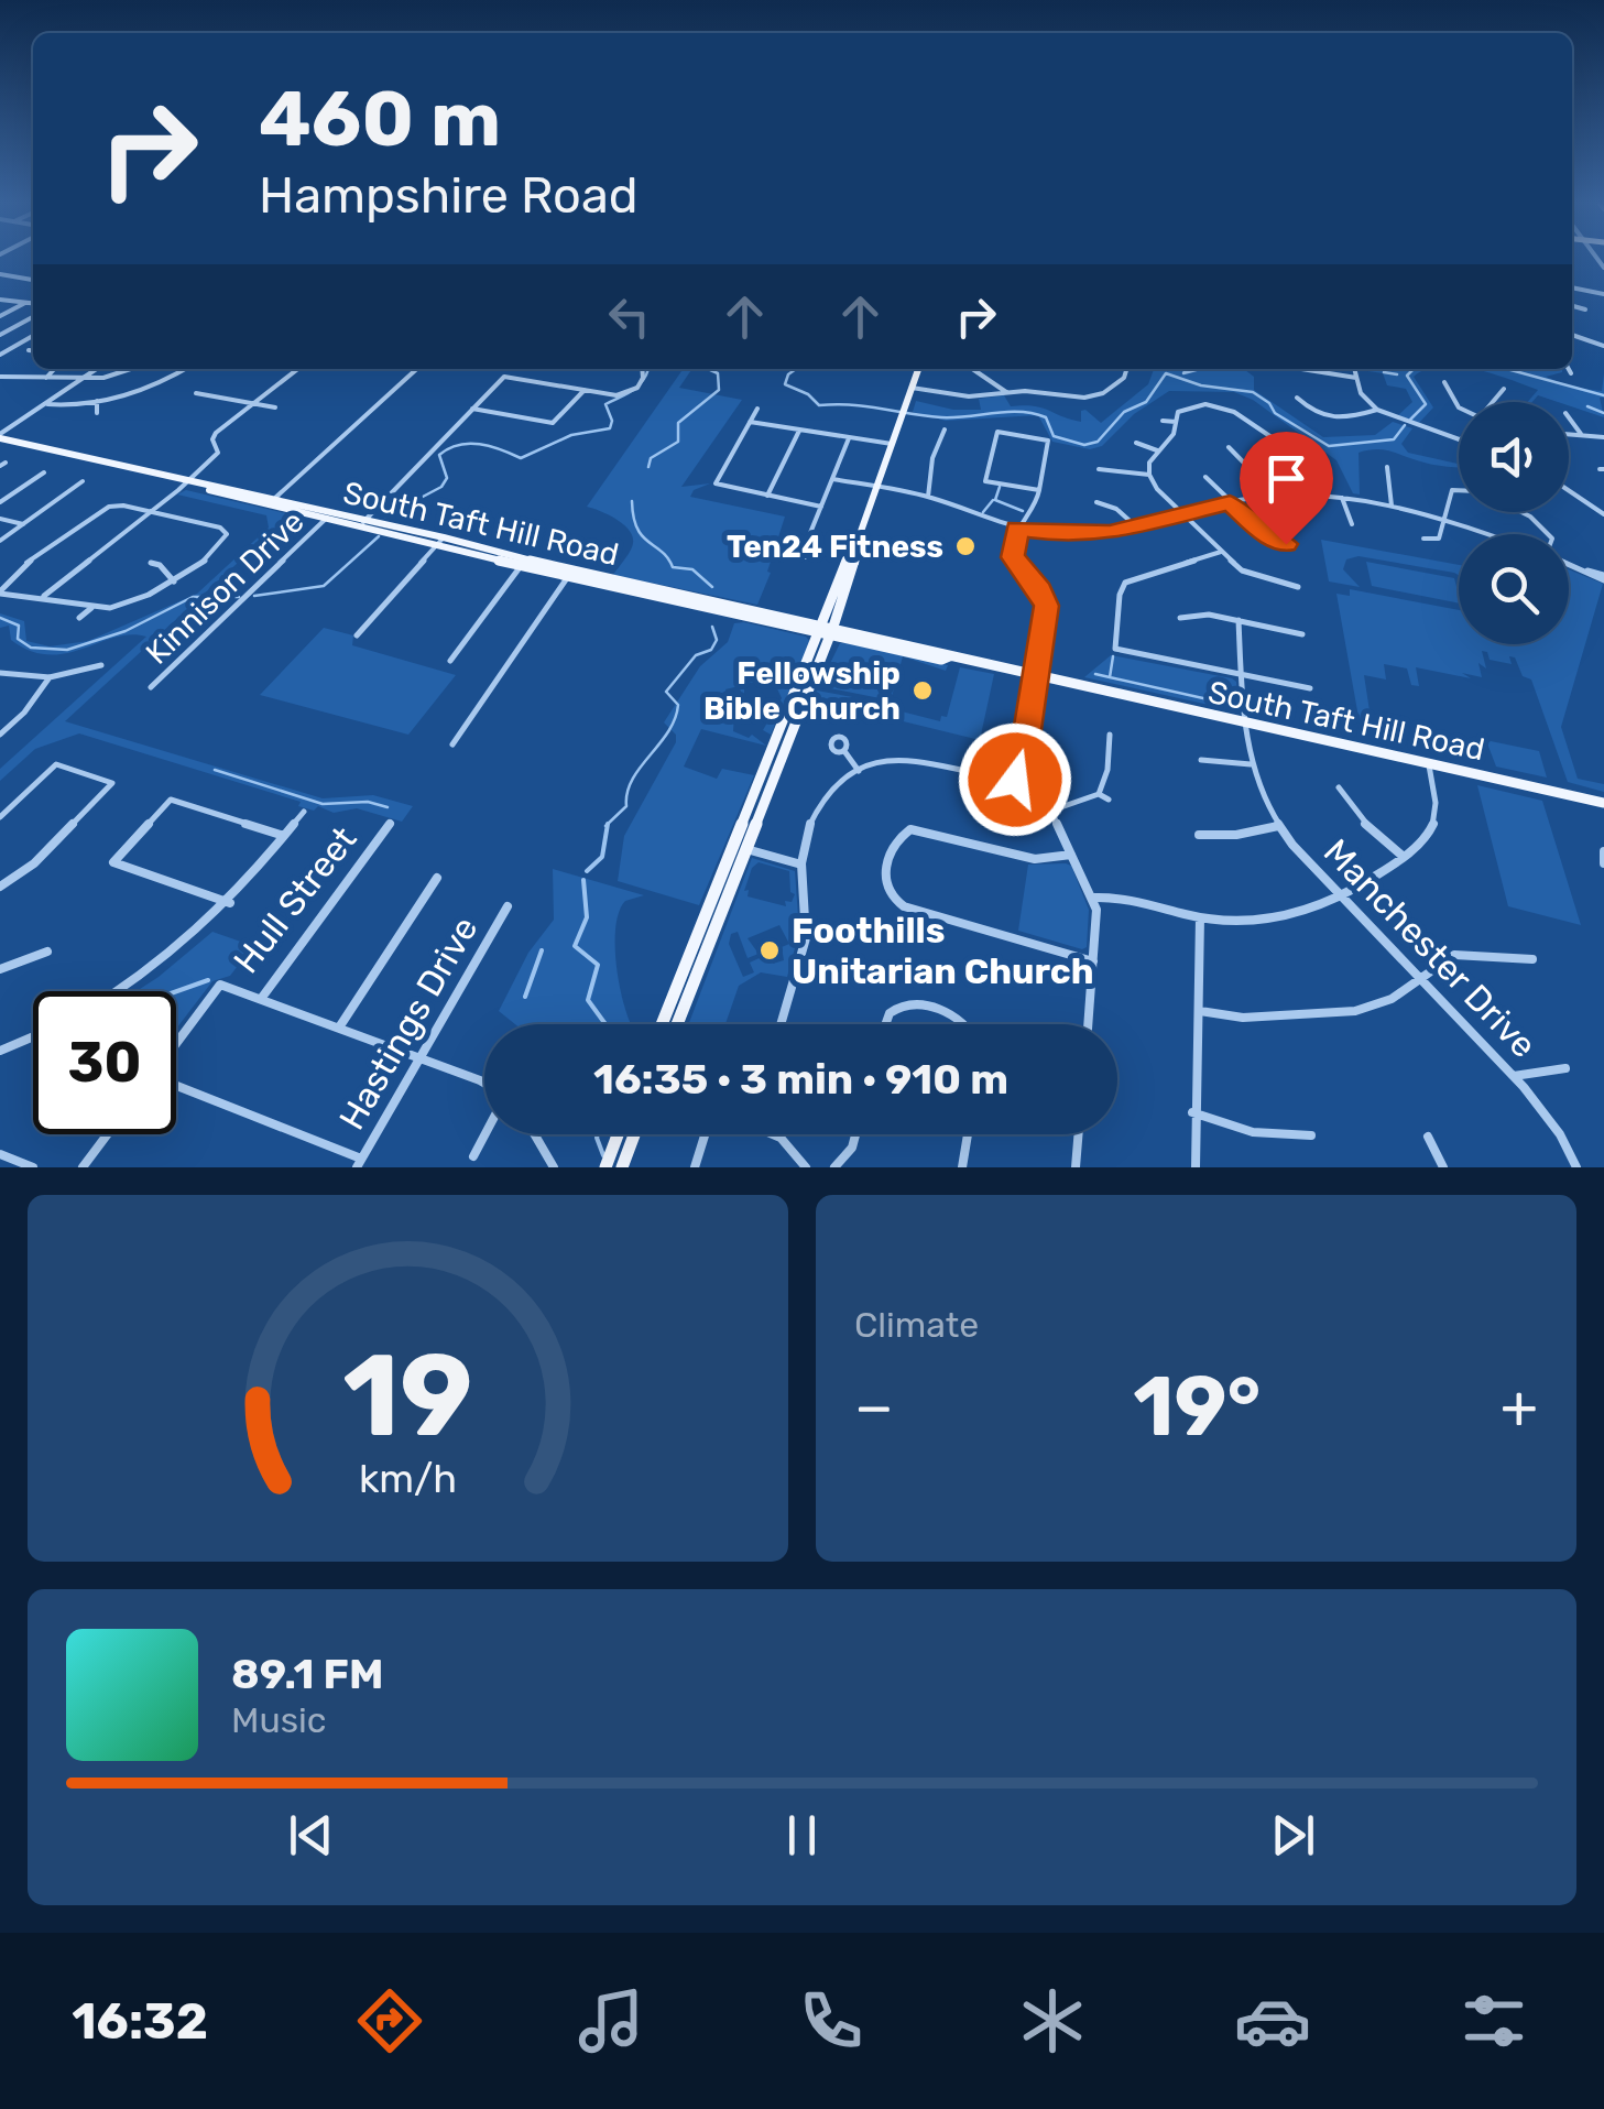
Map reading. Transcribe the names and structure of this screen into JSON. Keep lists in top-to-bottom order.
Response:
{
  "streets": {
    "main road": ["South Taft Hill Road"],
    "street": [
      "Kinnison Drive",
      "Hull Street",
      "Manchester Drive",
      "Hastings Drive"
    ]
  },
  "crossings": [
    ["South Taft Hill Road", "Kinnison Drive"],
    ["South Taft Hill Road", "Manchester Drive"]
  ],
  "places": ["Ten24 Fitness", "Fellowship Bible Church", "Foothills Unitarian Church"],
  "page": {
    "turn": ["460 m", "Hampshire Road"],
    "limit": "30",
    "trip": "16:35 · 3 min · 910 m",
    "tile": "Climate",
    "heat": ["−", "19°", "+"],
    "song": ["89.1 FM", "Music"],
    "tabs": "16:32",
    "gauge": ["19", "km/h"]
  }
}
